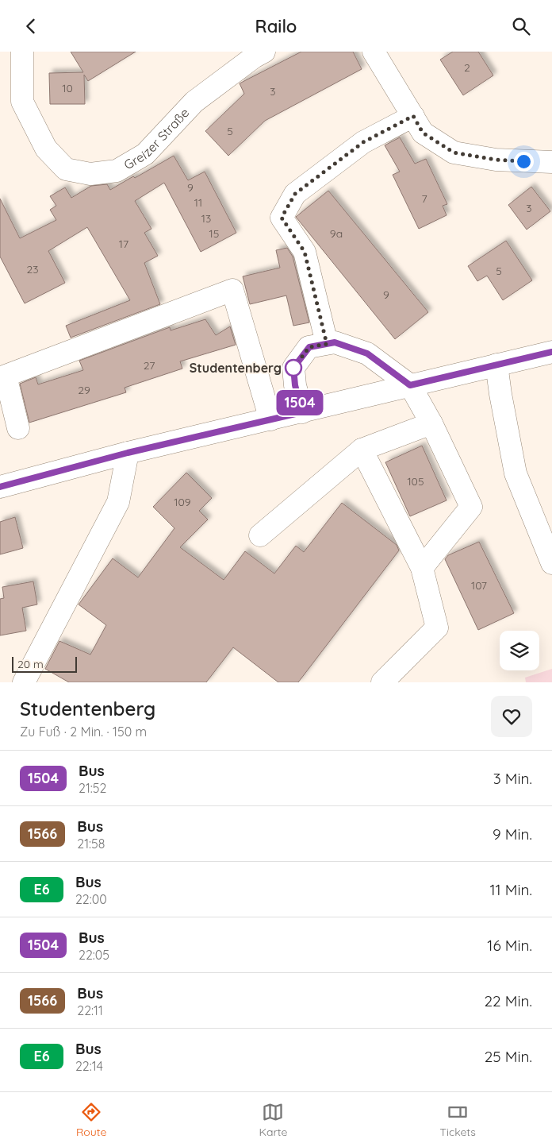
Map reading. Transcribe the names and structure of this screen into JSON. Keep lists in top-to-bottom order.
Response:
{
  "streets": {
    "street": ["Greizer Straße"]
  },
  "places": ["Studentenberg"],
  "lines": ["bus line 1504"],
  "house_numbers": [
    "2",
    "10",
    "3",
    "5",
    "9",
    "7",
    "11",
    "3",
    "13",
    "15",
    "9a",
    "17",
    "23",
    "5",
    "9",
    "27",
    "29",
    "105",
    "109",
    "107"
  ],
  "scale_bar": "20 m",
  "page": {
    "header": "Railo",
    "on_map": "1504",
    "scale": "20 m",
    "heading": ["Studentenberg", "Zu Fuß · 2 Min. · 150 m"],
    "list": [
      {
        "mark": "1504",
        "name": "Bus",
        "note": "21:52",
        "value": "3 Min."
      },
      {
        "mark": "1566",
        "name": "Bus",
        "note": "21:58",
        "value": "9 Min."
      },
      {
        "mark": "E6",
        "name": "Bus",
        "note": "22:00",
        "value": "11 Min."
      },
      {
        "mark": "1504",
        "name": "Bus",
        "note": "22:05",
        "value": "16 Min."
      },
      {
        "mark": "1566",
        "name": "Bus",
        "note": "22:11",
        "value": "22 Min."
      },
      {
        "mark": "E6",
        "name": "Bus",
        "note": "22:14",
        "value": "25 Min."
      }
    ],
    "tabs": ["Route", "Karte", "Tickets"]
  }
}
